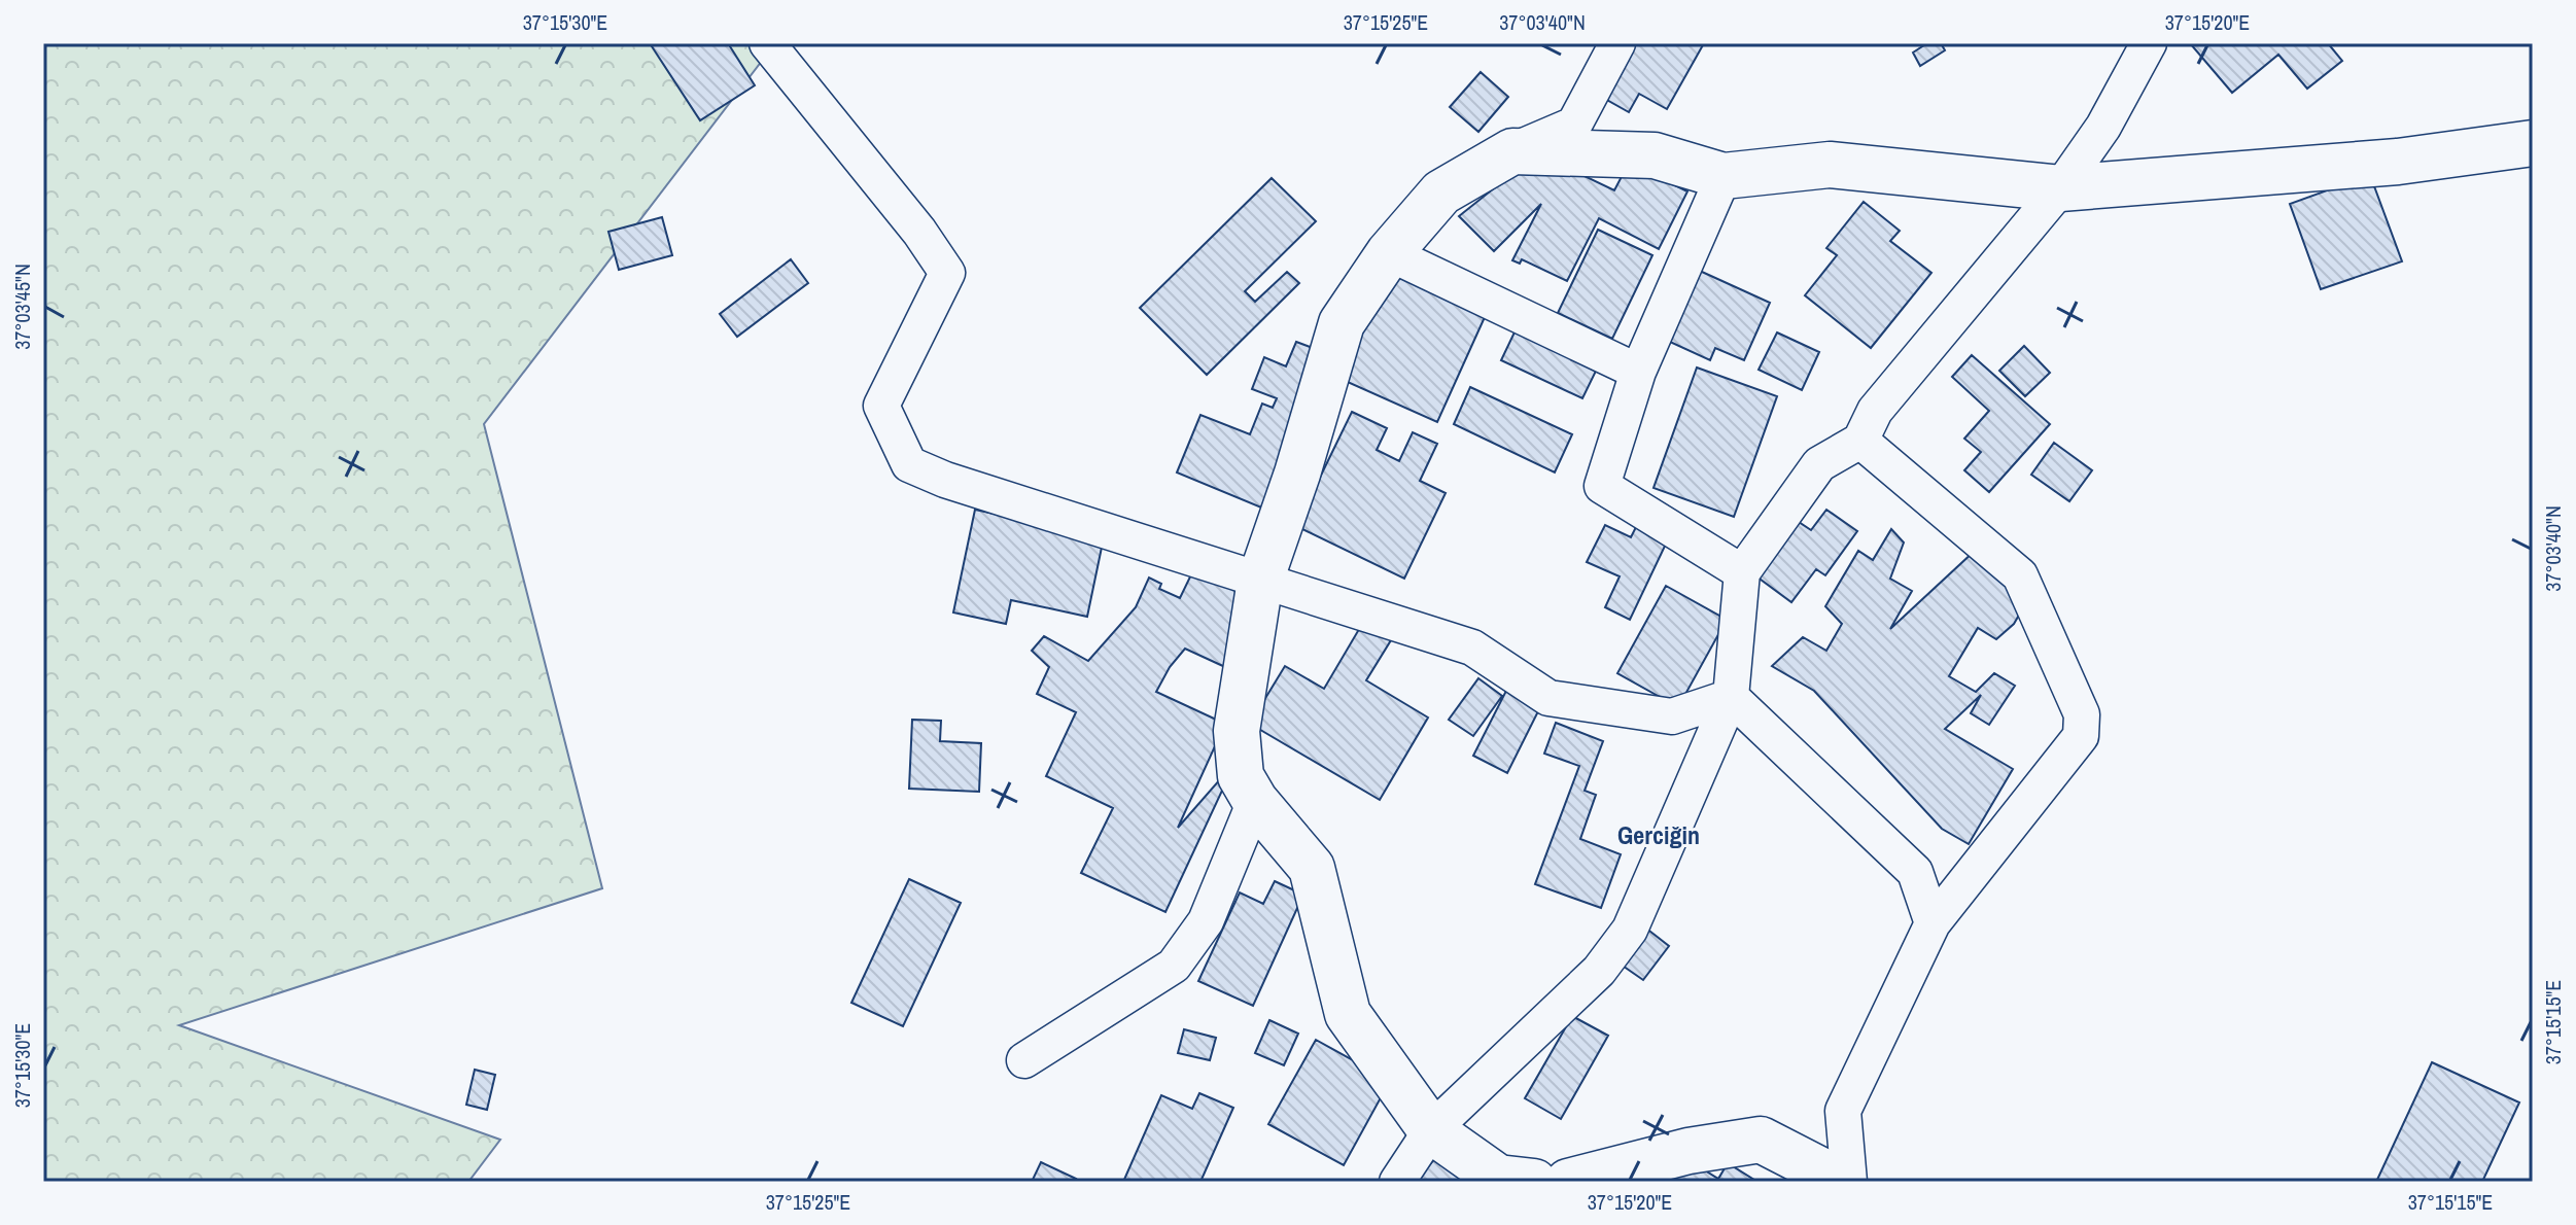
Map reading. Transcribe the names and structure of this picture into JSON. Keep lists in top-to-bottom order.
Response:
{
  "districts": ["Gerciğin"],
  "coordinates": [
    "37°15'30\"E",
    "37°15'25\"E",
    "37°03'40\"N",
    "37°15'20\"E",
    "37°03'45\"N",
    "37°15'15\"E"
  ]
}
